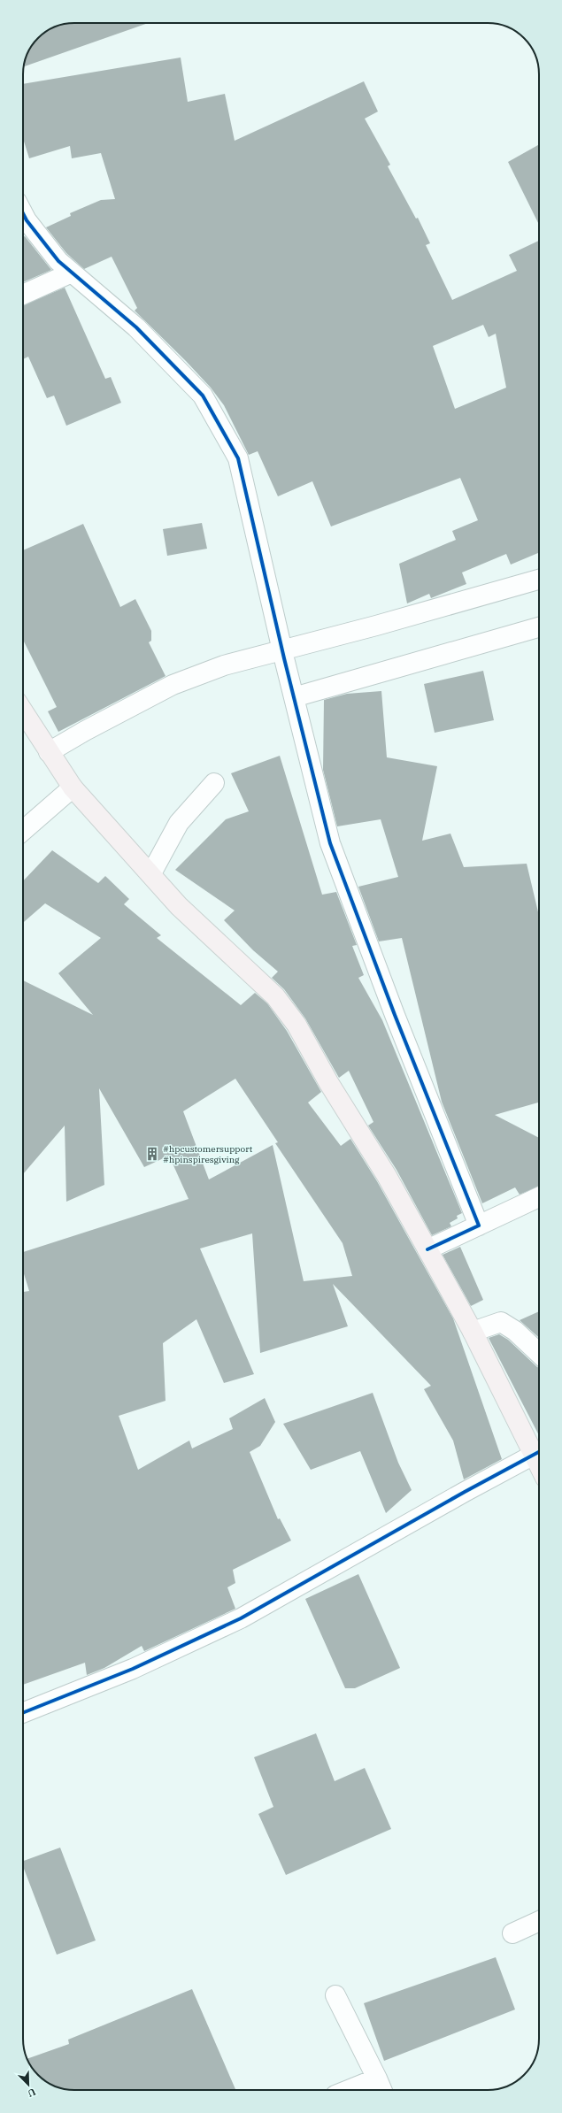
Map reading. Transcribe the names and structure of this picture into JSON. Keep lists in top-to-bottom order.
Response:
{
  "places": {
    "building": ["#hpcustomersupport #hpinspiresgiving"]
  },
  "north": "bottom right"
}
